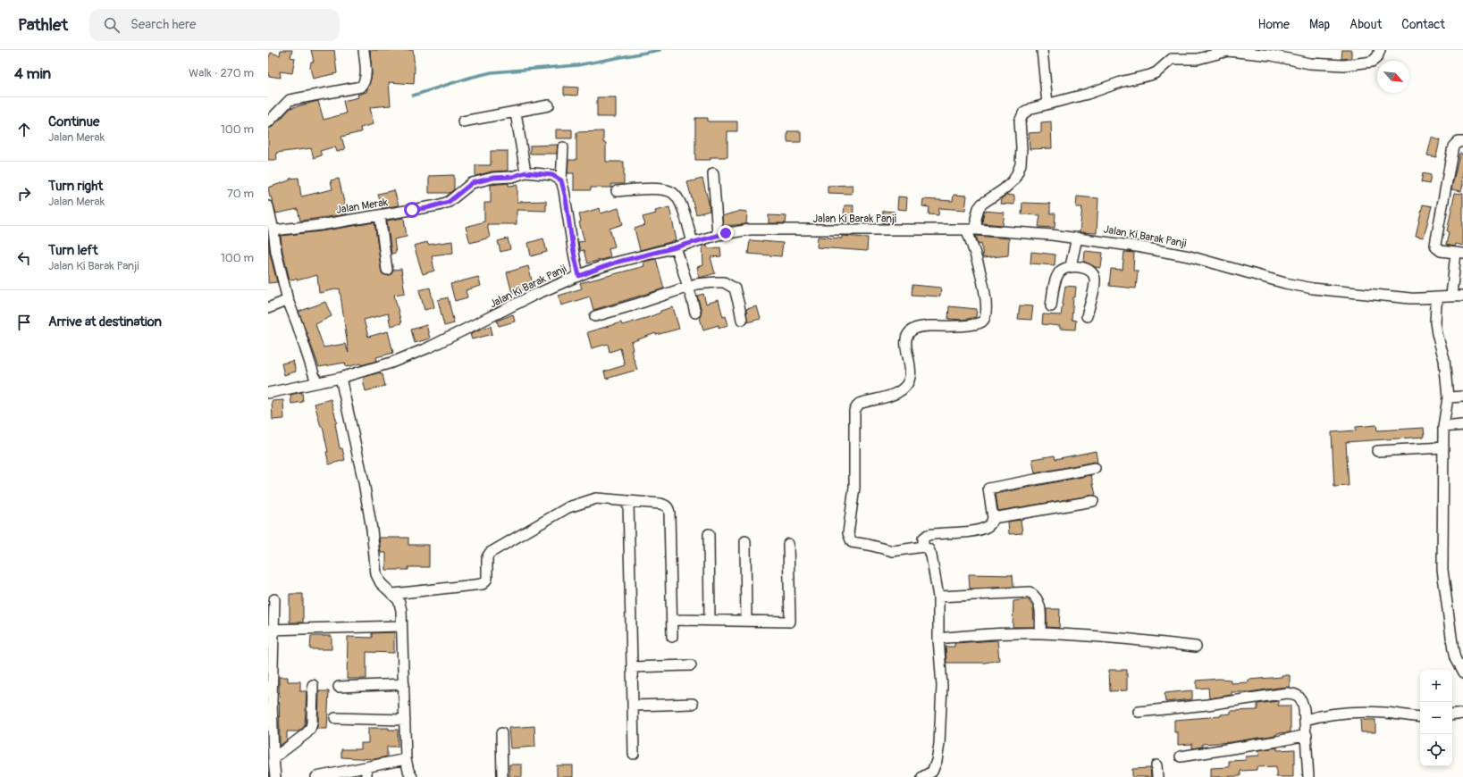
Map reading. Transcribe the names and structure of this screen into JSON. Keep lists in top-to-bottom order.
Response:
{
  "streets": {
    "street": ["Jalan Merak", "Jalan Ki Barak Panji"]
  },
  "north": "bottom right",
  "page": {
    "header": "Pathlet",
    "search": "Search here",
    "nav": [
      "Home",
      "Map",
      "About",
      "Contact"
    ],
    "heading": ["4 min", "Walk · 270 m"],
    "list": [
      ["Continue", "Jalan Merak", "100 m"],
      ["Turn right", "Jalan Merak", "70 m"],
      ["Turn left", "Jalan Ki Barak Panji", "100 m"],
      "Arrive at destination"
    ],
    "map_buttons": ["+", "−"]
  }
}
